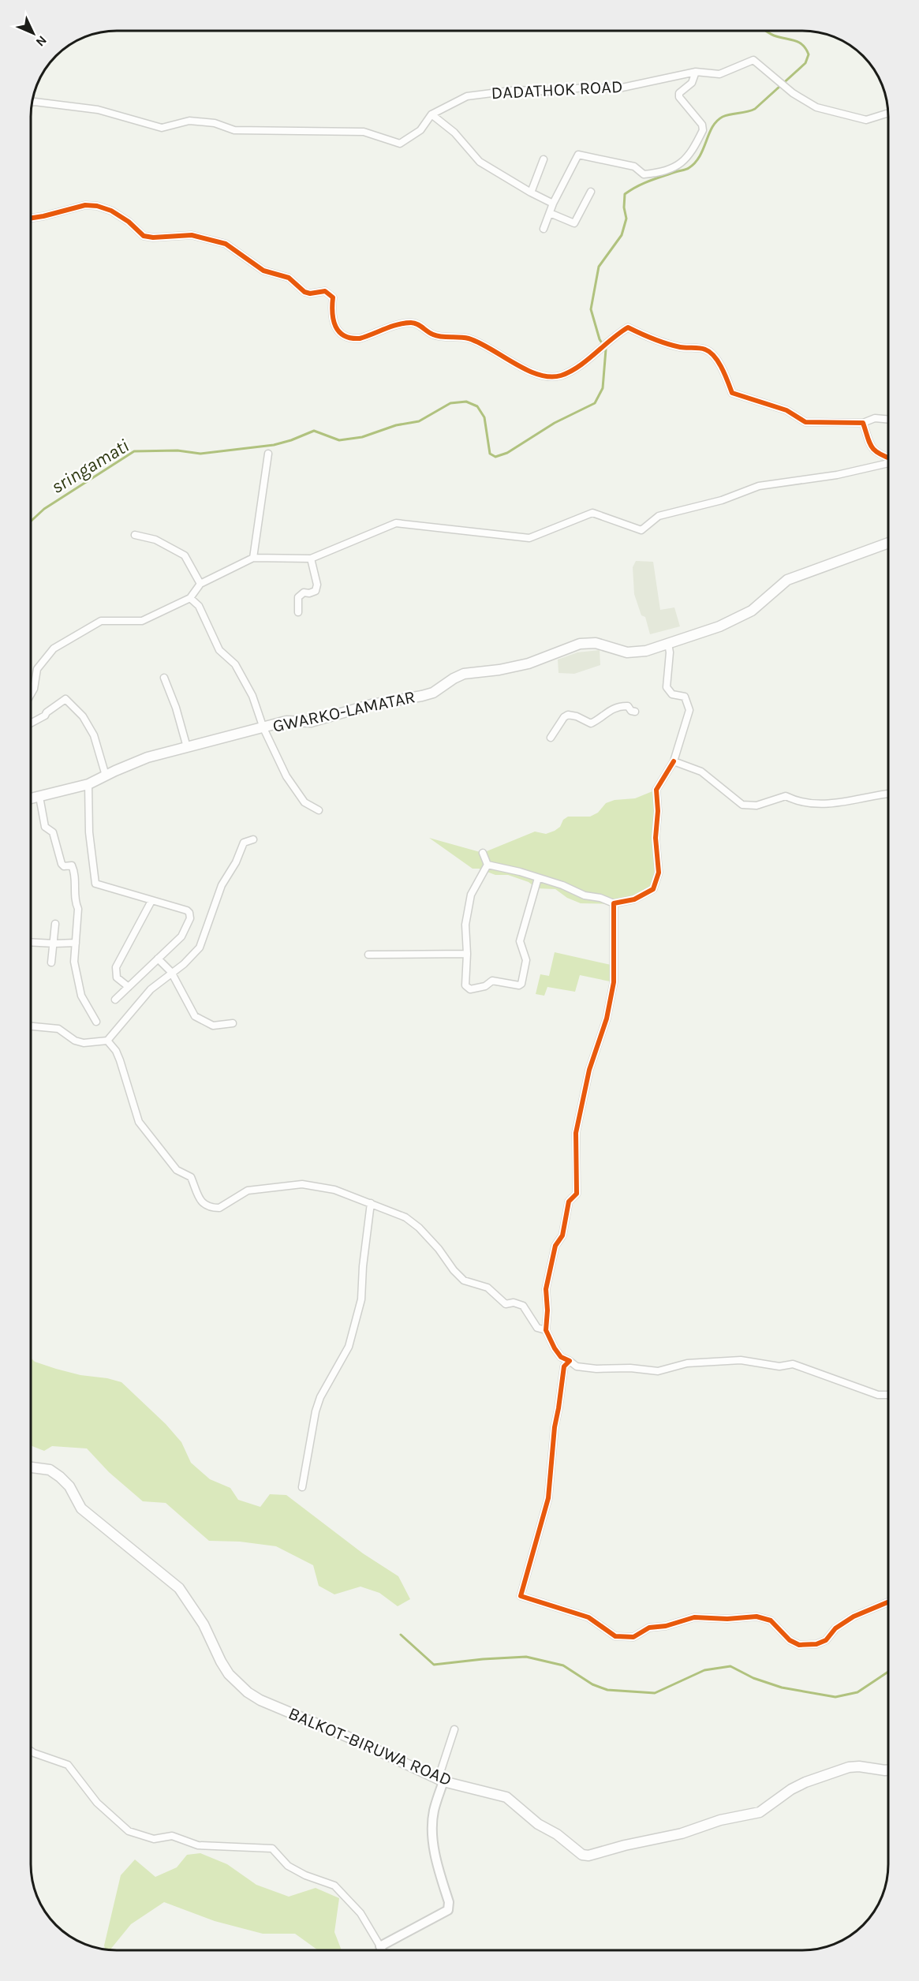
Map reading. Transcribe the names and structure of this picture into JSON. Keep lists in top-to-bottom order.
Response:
{
  "streets": {
    "main road": ["GWARKO-LAMATAR", "BALKOT-BIRUWA ROAD"],
    "street": ["DADATHOK ROAD"]
  },
  "water": ["sringamati"],
  "north": "bottom right"
}
